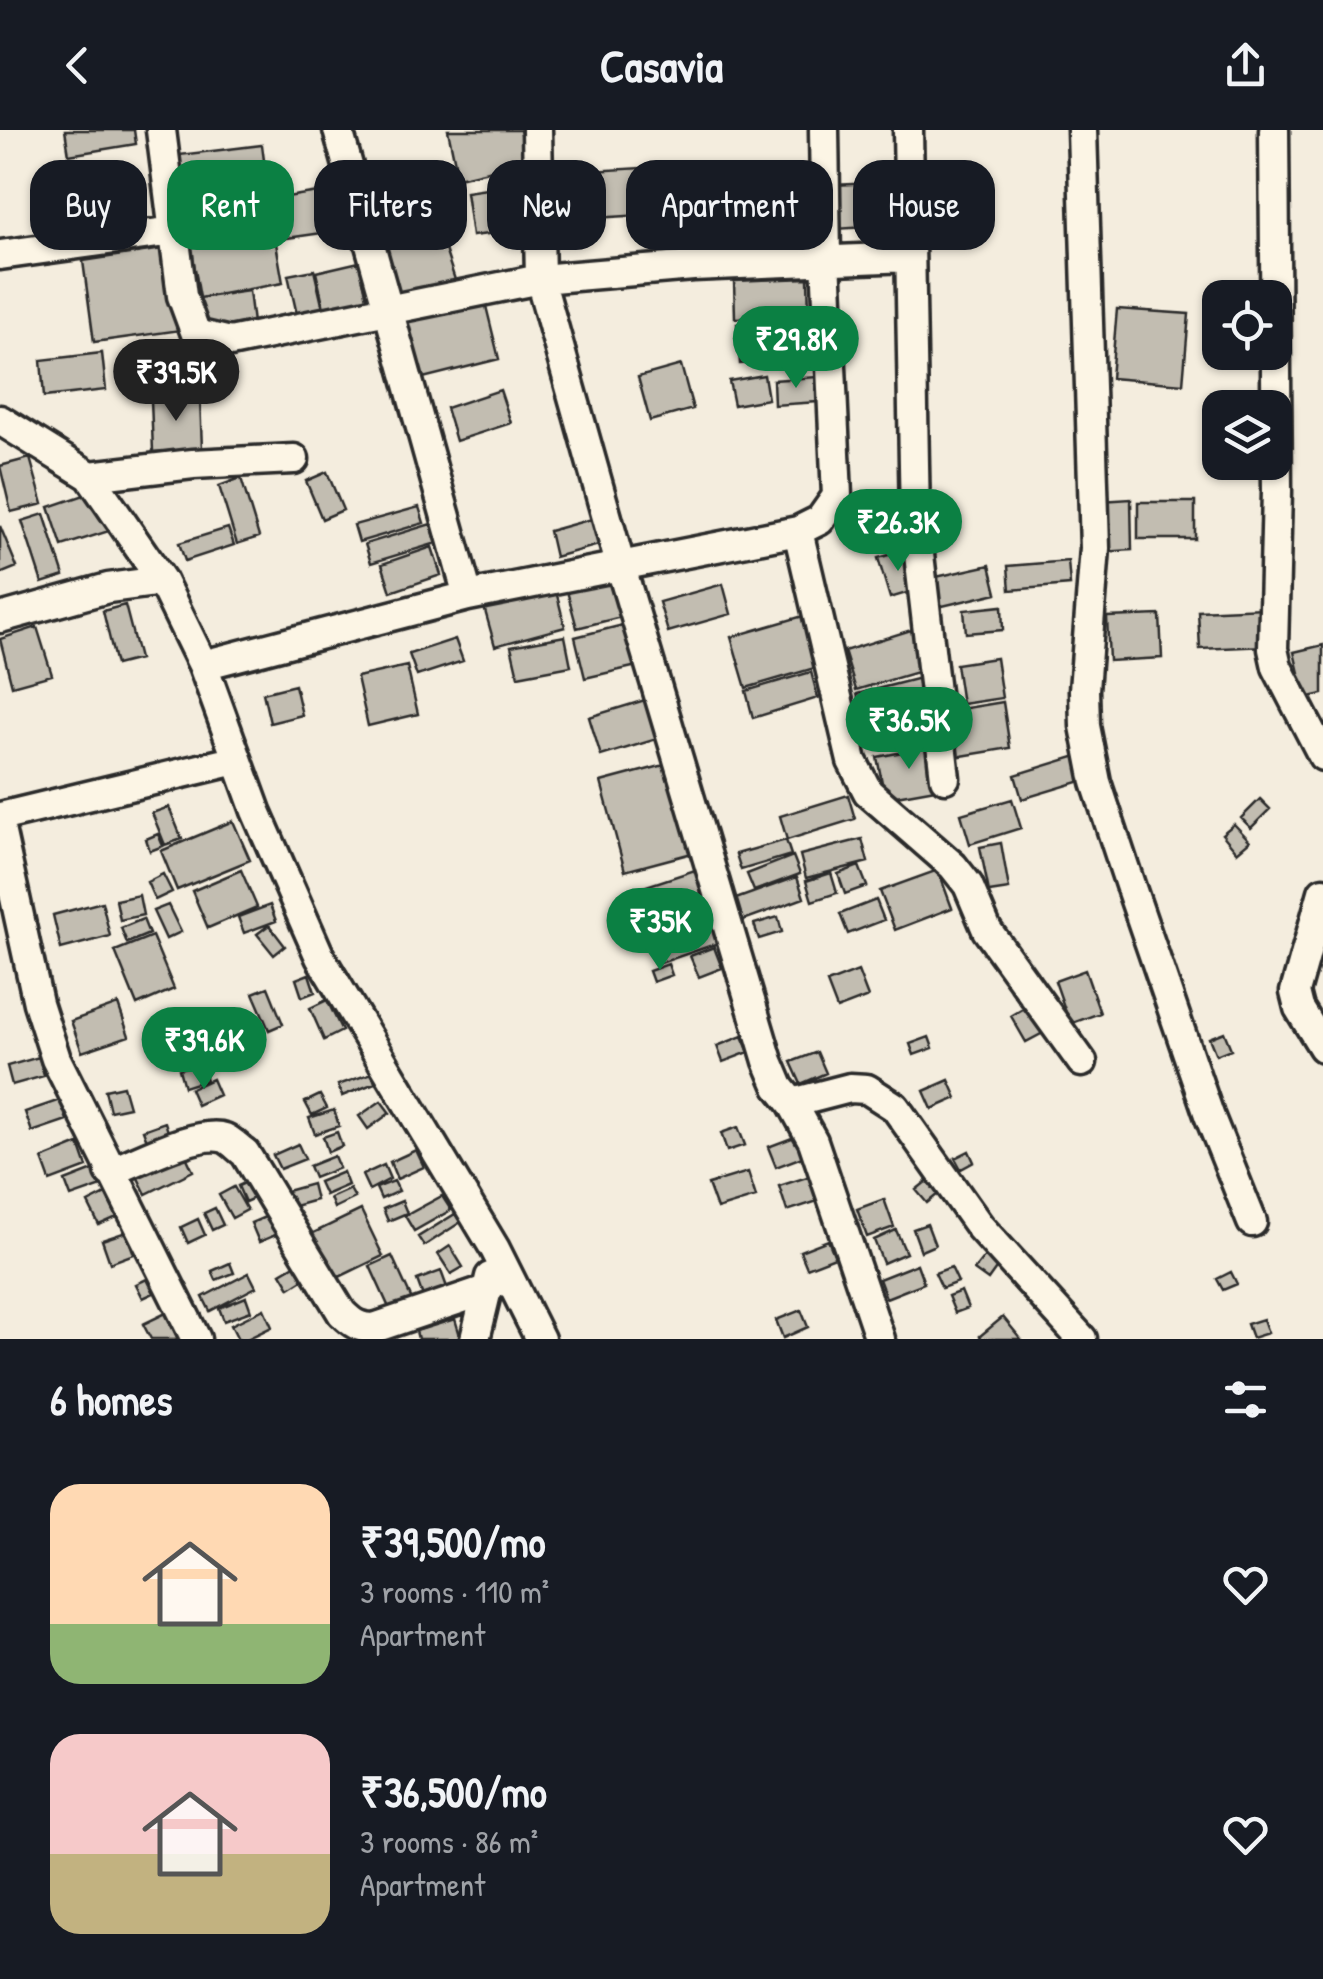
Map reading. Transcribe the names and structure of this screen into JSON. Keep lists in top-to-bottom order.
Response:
{
  "page": {
    "header": "Casavia",
    "chip": [
      "Buy",
      "Rent",
      "Filters",
      "New",
      "Apartment",
      "House"
    ],
    "price": [
      "₹29.8K",
      "₹39.5K",
      "₹26.3K",
      "₹36.5K",
      "₹35K",
      "₹39.6K"
    ],
    "heading": "6 homes",
    "list": [
      {
        "name": "₹39,500/mo",
        "note": "3 rooms · 110 m² · Apartment"
      },
      {
        "name": "₹36,500/mo",
        "note": "3 rooms · 86 m² · Apartment"
      }
    ]
  }
}
